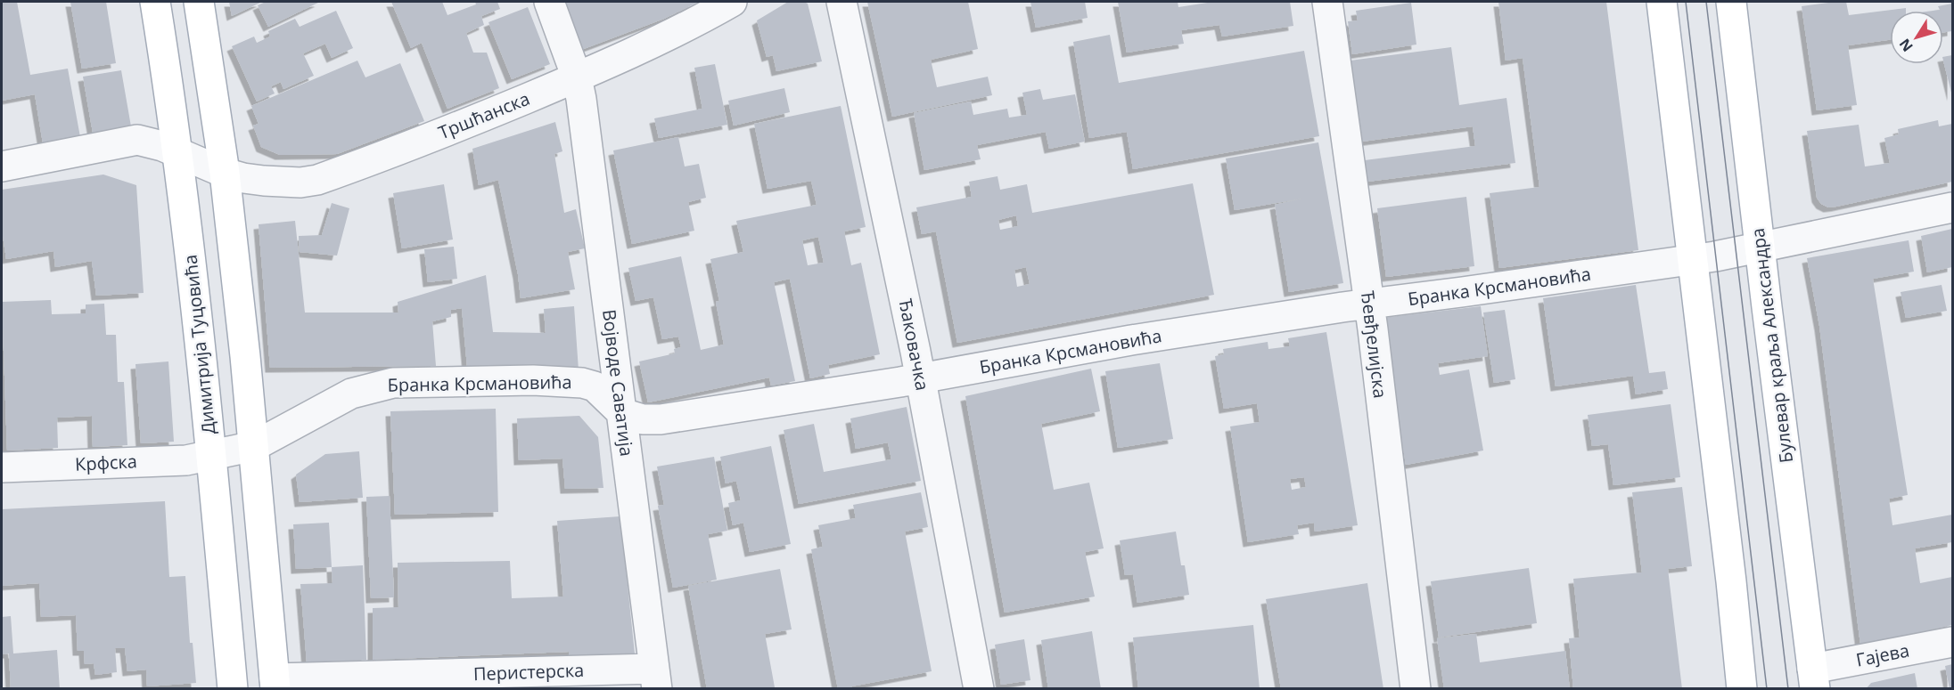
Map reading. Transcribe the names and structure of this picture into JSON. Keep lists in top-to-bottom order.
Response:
{
  "streets": {
    "main road": ["Димитрија Туцовића", "Булевар краља Александра"],
    "street": [
      "Тршћанска",
      "Бранка Крсмановића",
      "Ђаковачка",
      "Ђевђелијска",
      "Војводе Саватија",
      "Крфска",
      "Гајева",
      "Перистерска"
    ]
  },
  "crossings": [
    ["Тршћанска", "Димитрија Туцовића"],
    ["Тршћанска", "Војводе Саватија"],
    ["Бранка Крсмановића", "Димитрија Туцовића"],
    ["Бранка Крсмановића", "Ђаковачка"],
    ["Бранка Крсмановића", "Ђевђелијска"],
    ["Бранка Крсмановића", "Булевар краља Александра"],
    ["Бранка Крсмановића", "Војводе Саватија"],
    ["Бранка Крсмановића", "Крфска"],
    ["Димитрија Туцовића", "Крфска"],
    ["Булевар краља Александра", "Гајева"],
    ["Војводе Саватија", "Перистерска"]
  ],
  "north": "bottom left"
}
